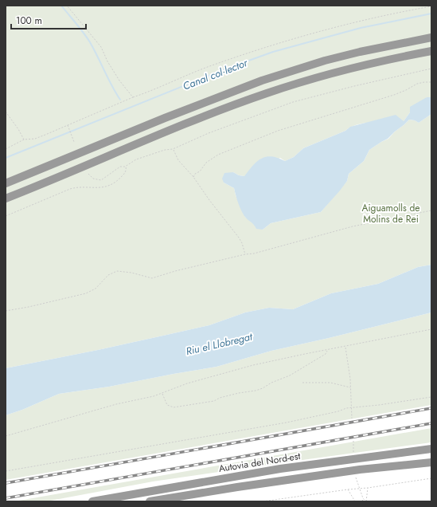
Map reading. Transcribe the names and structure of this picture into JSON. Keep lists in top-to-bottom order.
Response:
{
  "streets": {
    "highway": ["Autovia del Nord-est"]
  },
  "water": ["Canal col·lector", "Riu el Llobregat"],
  "parks": ["Aiguamolls de Molins de Rei"],
  "scale_bar": "100 m"
}
